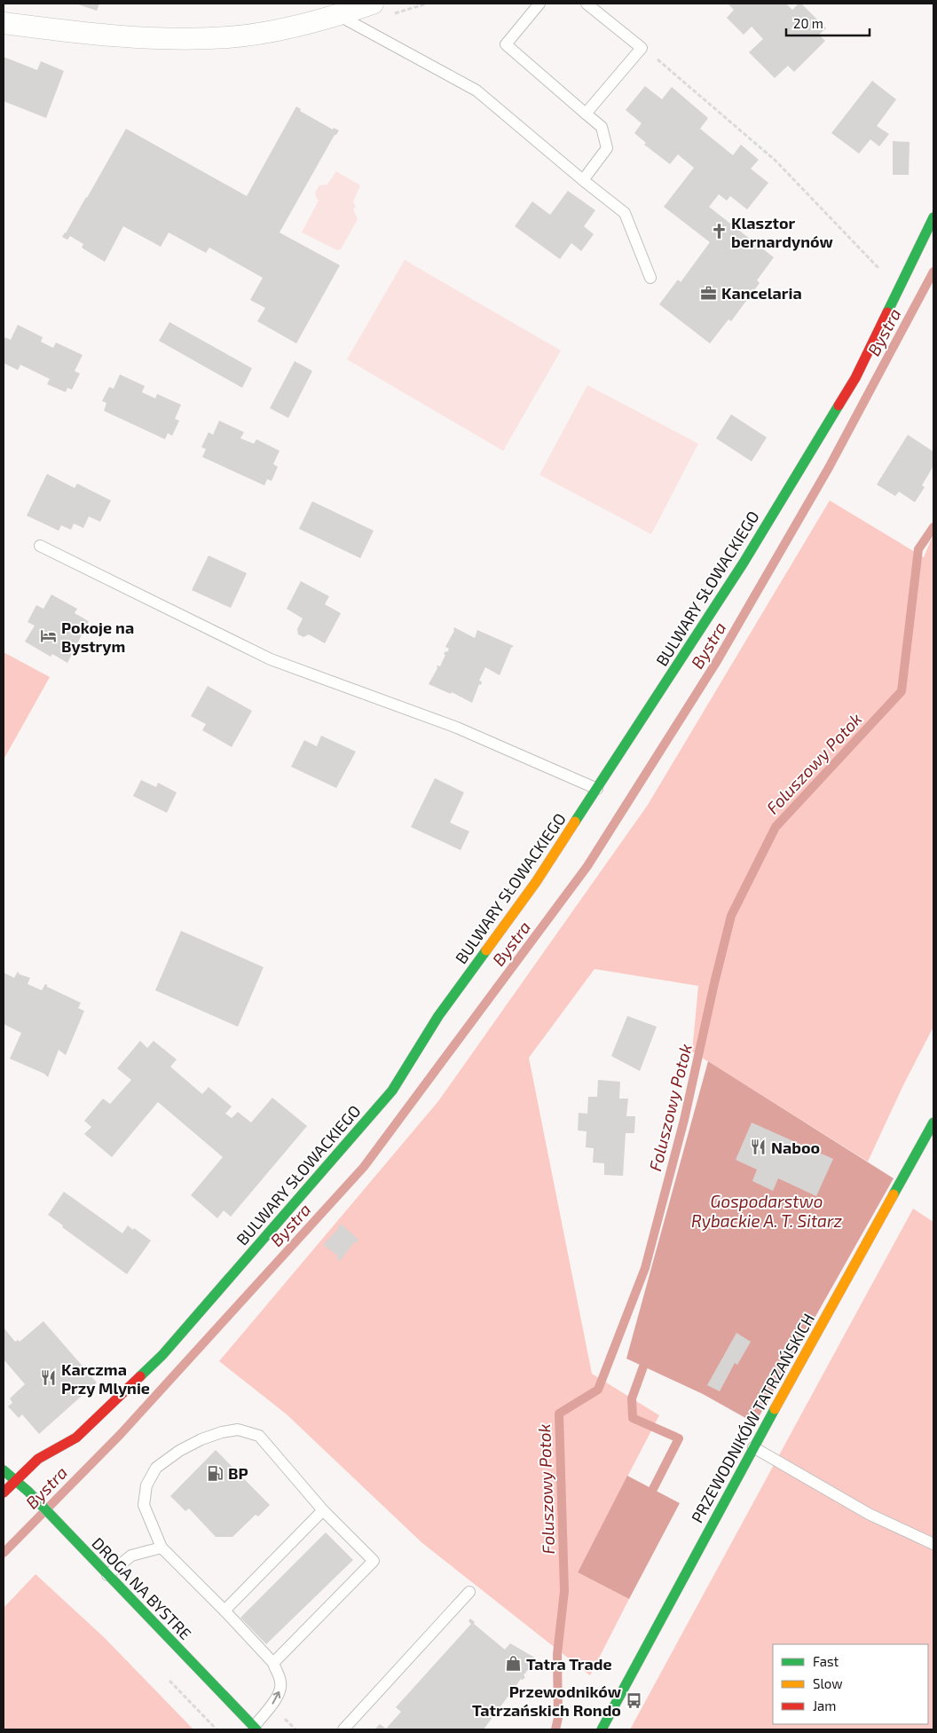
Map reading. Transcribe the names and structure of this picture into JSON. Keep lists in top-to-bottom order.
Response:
{
  "streets": {
    "street": ["BULWARY SŁOWACKIEGO", "PRZEWODNIKÓW TATRZAŃSKICH", "DROGA NA BYSTRE"]
  },
  "crossings": [
    ["BULWARY SŁOWACKIEGO", "DROGA NA BYSTRE"]
  ],
  "water": ["Bystra", "Foluszowy Potok", "Gospodarstwo Rybackie A. T. Sitarz"],
  "places": {
    "church": ["Klasztor bernardynów"],
    "office": ["Kancelaria"],
    "hotel": ["Pokoje na Bystrym"],
    "restaurant": ["Naboo", "Karczma Przy Mlynie"],
    "fuel station": ["BP"],
    "shop": ["Tatra Trade"],
    "bus stop": ["Przewodników Tatrzańskich Rondo"]
  },
  "legend": ["Fast", "Slow", "Jam"],
  "scale_bar": "20 m"
}
